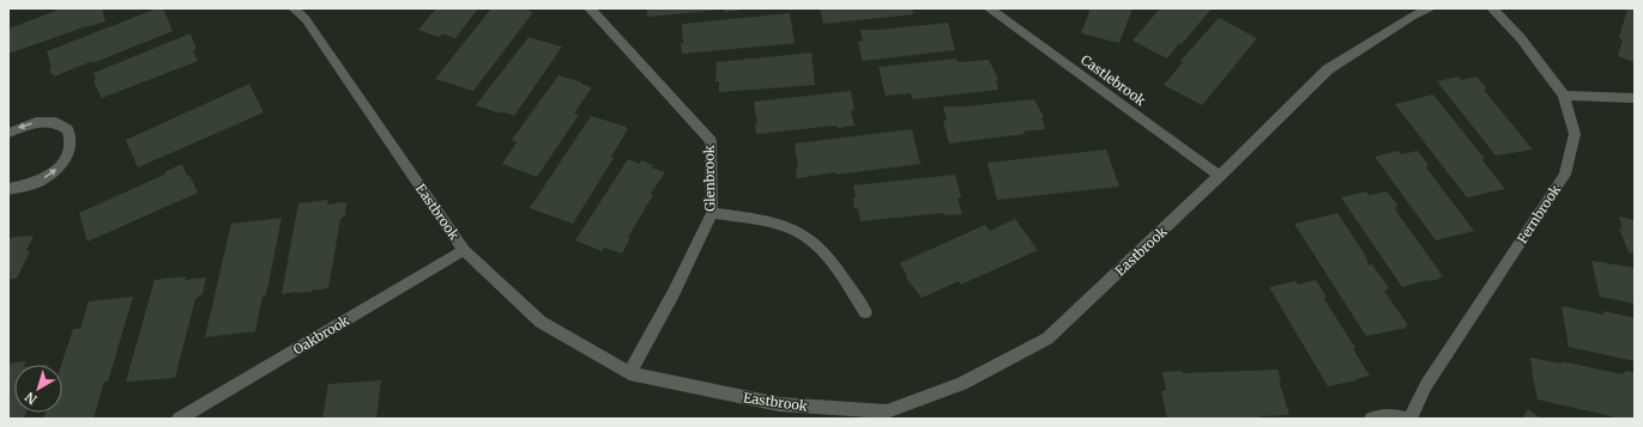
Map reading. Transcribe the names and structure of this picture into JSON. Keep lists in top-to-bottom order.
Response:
{
  "streets": {
    "street": [
      "Castlebrook",
      "Glenbrook",
      "Eastbrook",
      "Fernbrook",
      "Oakbrook"
    ]
  },
  "crossings": [
    ["Castlebrook", "Eastbrook"],
    ["Glenbrook", "Eastbrook"],
    ["Eastbrook", "Oakbrook"]
  ],
  "north": "bottom left"
}
